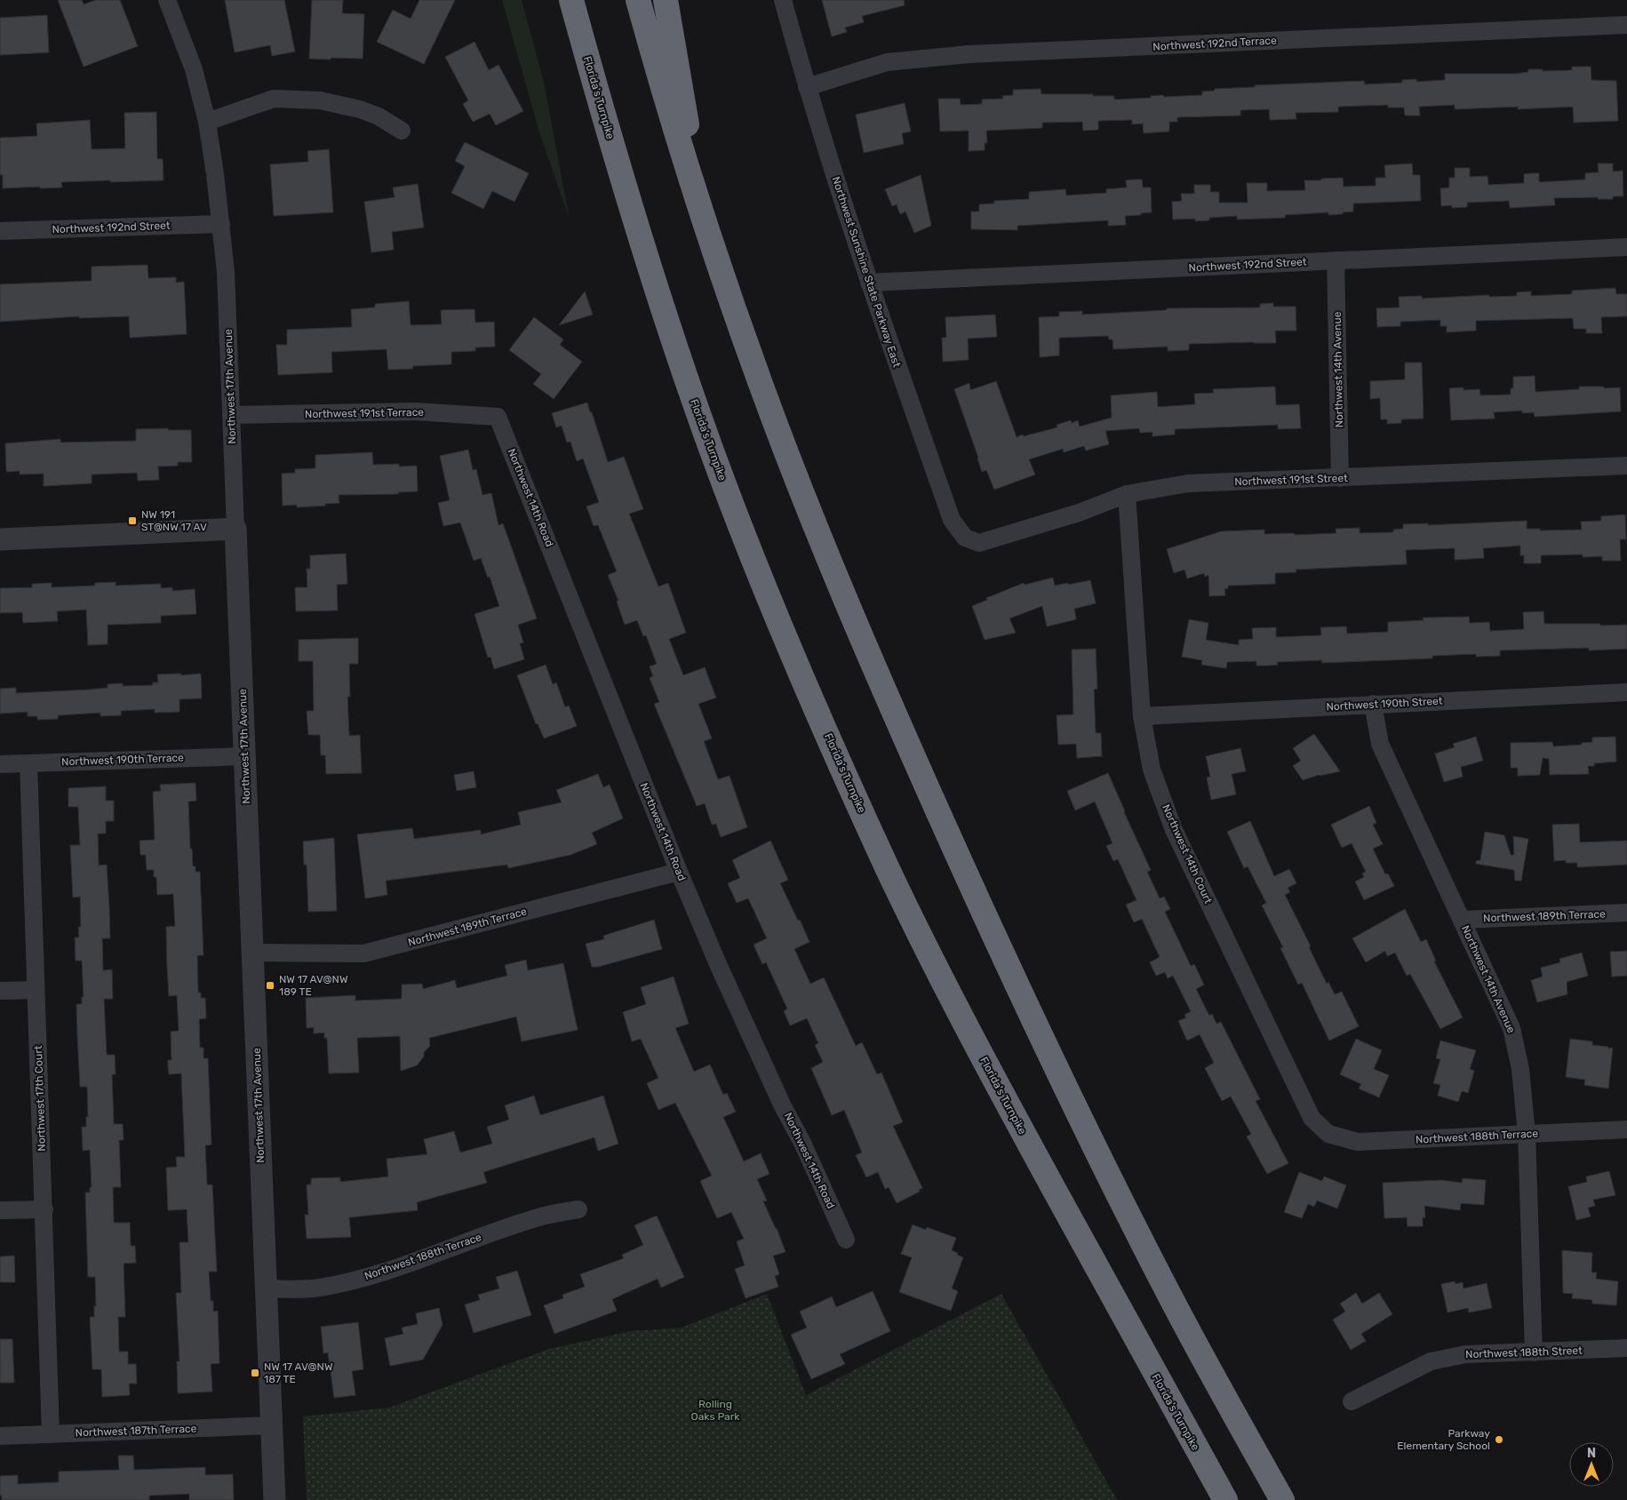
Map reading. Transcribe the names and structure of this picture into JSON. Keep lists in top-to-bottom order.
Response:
{
  "streets": {
    "highway": ["Florida's Turnpike"],
    "street": [
      "Northwest 192nd Terrace",
      "Northwest 192nd Street",
      "Northwest Sunshine State Parkway East",
      "Northwest 14th Avenue",
      "Northwest 17th Avenue",
      "Northwest 191st Terrace",
      "Northwest 191st Street",
      "Northwest 14th Road",
      "Northwest 190th Street",
      "Northwest 190th Terrace",
      "Northwest 14th Court",
      "Northwest 189th Terrace",
      "Northwest 17th Court",
      "Northwest 188th Terrace",
      "Northwest 188th Street",
      "Northwest 187th Terrace"
    ]
  },
  "crossings": [
    ["Northwest 192nd Terrace", "Northwest Sunshine State Parkway East"],
    ["Northwest 192nd Street", "Northwest Sunshine State Parkway East"],
    ["Northwest 192nd Street", "Northwest 14th Avenue"],
    ["Northwest 192nd Street", "Northwest 17th Avenue"],
    ["Northwest Sunshine State Parkway East", "Northwest 191st Street"],
    ["Northwest 14th Avenue", "Northwest 191st Street"],
    ["Northwest 14th Avenue", "Northwest 190th Street"],
    ["Northwest 14th Avenue", "Northwest 189th Terrace"],
    ["Northwest 14th Avenue", "Northwest 188th Terrace"],
    ["Northwest 14th Avenue", "Northwest 188th Street"],
    ["Northwest 17th Avenue", "Northwest 191st Terrace"],
    ["Northwest 17th Avenue", "Northwest 190th Terrace"],
    ["Northwest 17th Avenue", "Northwest 189th Terrace"],
    ["Northwest 17th Avenue", "Northwest 188th Terrace"],
    ["Northwest 17th Avenue", "Northwest 187th Terrace"],
    ["Northwest 191st Terrace", "Northwest 14th Road"],
    ["Northwest 191st Street", "Northwest 14th Court"],
    ["Northwest 14th Road", "Northwest 189th Terrace"],
    ["Northwest 190th Street", "Northwest 14th Court"],
    ["Northwest 190th Terrace", "Northwest 17th Court"],
    ["Northwest 14th Court", "Northwest 188th Terrace"],
    ["Northwest 17th Court", "Northwest 187th Terrace"]
  ],
  "parks": ["Rolling Oaks Park"],
  "places": {
    "transit": ["NW 191 ST@NW 17 AV", "NW 17 AV@NW 189 TE", "NW 17 AV@NW 187 TE"],
    "other": ["Parkway Elementary School"]
  },
  "north": "top"
}
